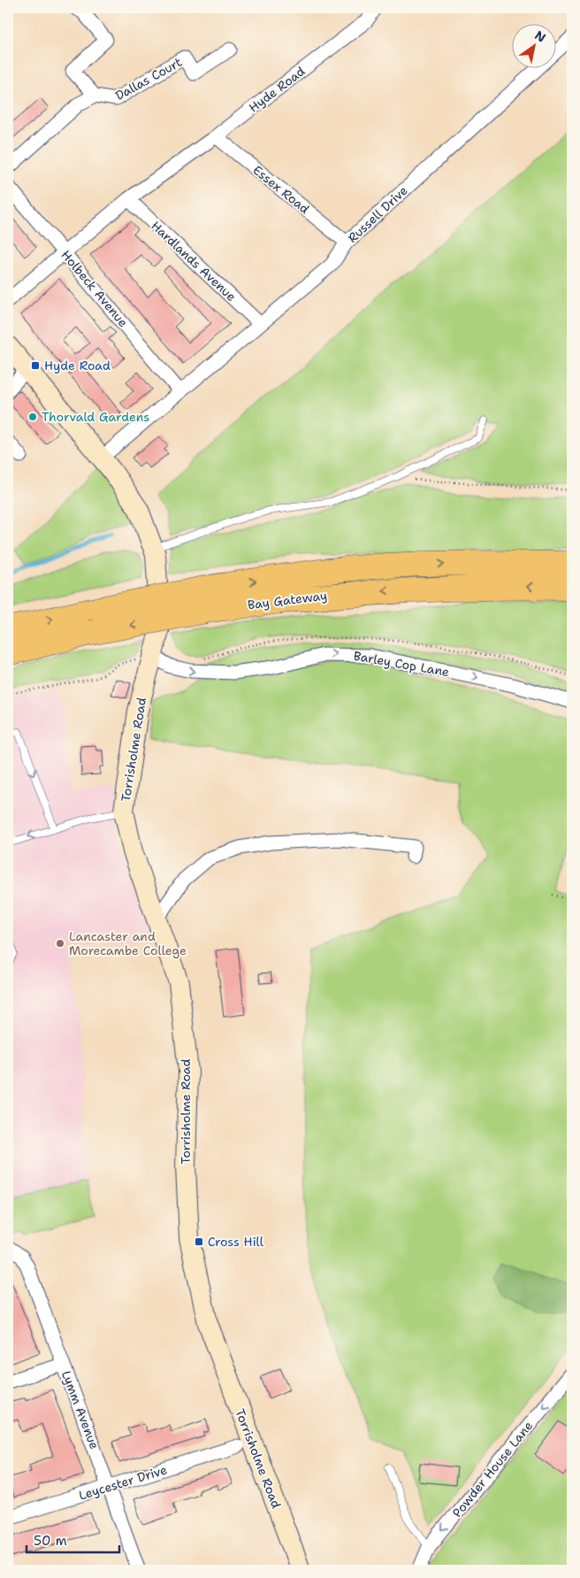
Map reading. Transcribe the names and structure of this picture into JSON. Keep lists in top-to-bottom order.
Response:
{
  "streets": {
    "highway": ["Bay Gateway"],
    "main road": ["Torrisholme Road"],
    "street": [
      "Dallas Court",
      "Hyde Road",
      "Essex Road",
      "Russell Drive",
      "Hardlands Avenue",
      "Holbeck Avenue",
      "Barley Cop Lane",
      "Lymm Avenue",
      "Powder House Lane",
      "Leycester Drive"
    ]
  },
  "crossings": [
    ["Hyde Road", "Essex Road"],
    ["Hyde Road", "Hardlands Avenue"],
    ["Hyde Road", "Holbeck Avenue"],
    ["Essex Road", "Russell Drive"],
    ["Russell Drive", "Hardlands Avenue"],
    ["Russell Drive", "Holbeck Avenue"],
    ["Russell Drive", "Torrisholme Road"],
    ["Barley Cop Lane", "Torrisholme Road"],
    ["Lymm Avenue", "Leycester Drive"]
  ],
  "one_way": ["Barley Cop Lane", "Powder House Lane"],
  "places": {
    "transit": ["Hyde Road", "Cross Hill"],
    "other": ["Thorvald Gardens", "Lancaster and Morecambe College"]
  },
  "scale_bar": "50 m",
  "north": "top right"
}
